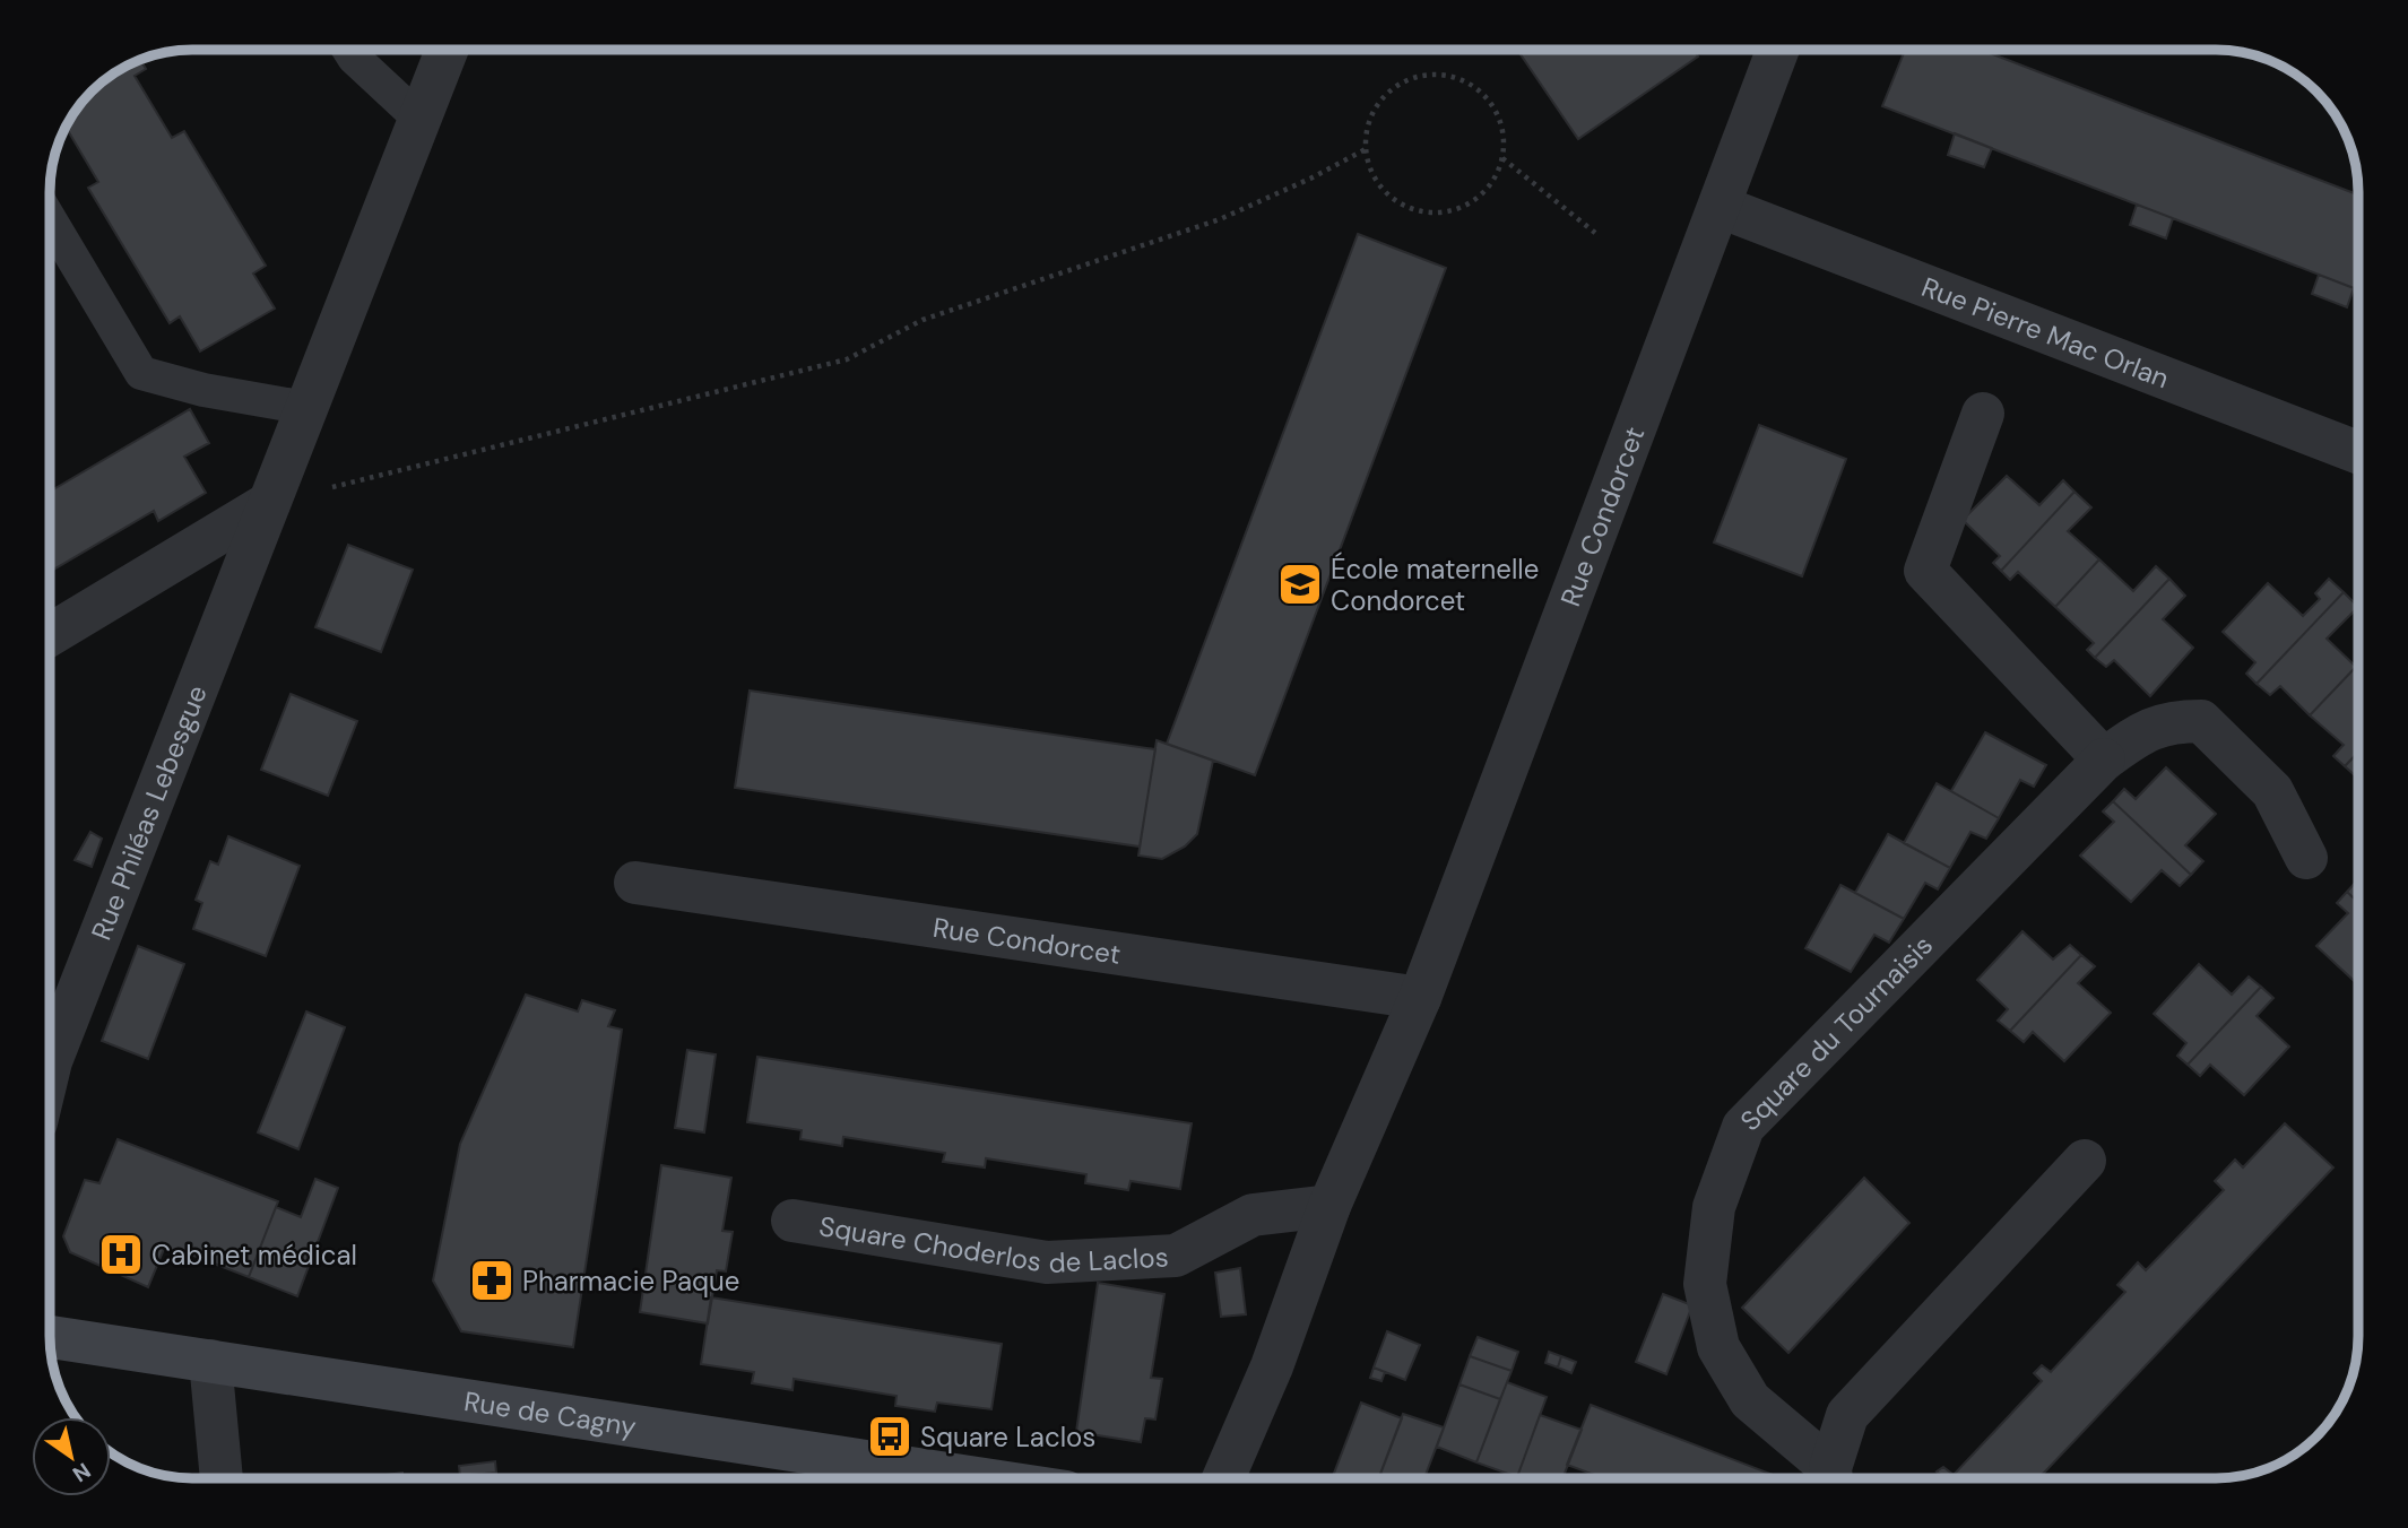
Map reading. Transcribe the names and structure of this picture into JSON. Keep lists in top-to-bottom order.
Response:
{
  "streets": {
    "main road": ["Rue de Cagny"],
    "street": [
      "Rue Pierre Mac Orlan",
      "Rue Condorcet",
      "Rue Philéas Lebesgue",
      "Square du Tournaisis",
      "Square Choderlos de Laclos"
    ]
  },
  "crossings": [
    ["Rue Pierre Mac Orlan", "Rue Condorcet"],
    ["Rue Condorcet", "Square Choderlos de Laclos"]
  ],
  "places": {
    "school or university": ["École maternelle Condorcet"],
    "hospital": ["Cabinet médical"],
    "pharmacy": ["Pharmacie Paque"],
    "bus stop": ["Square Laclos"]
  },
  "north": "bottom right"
}
